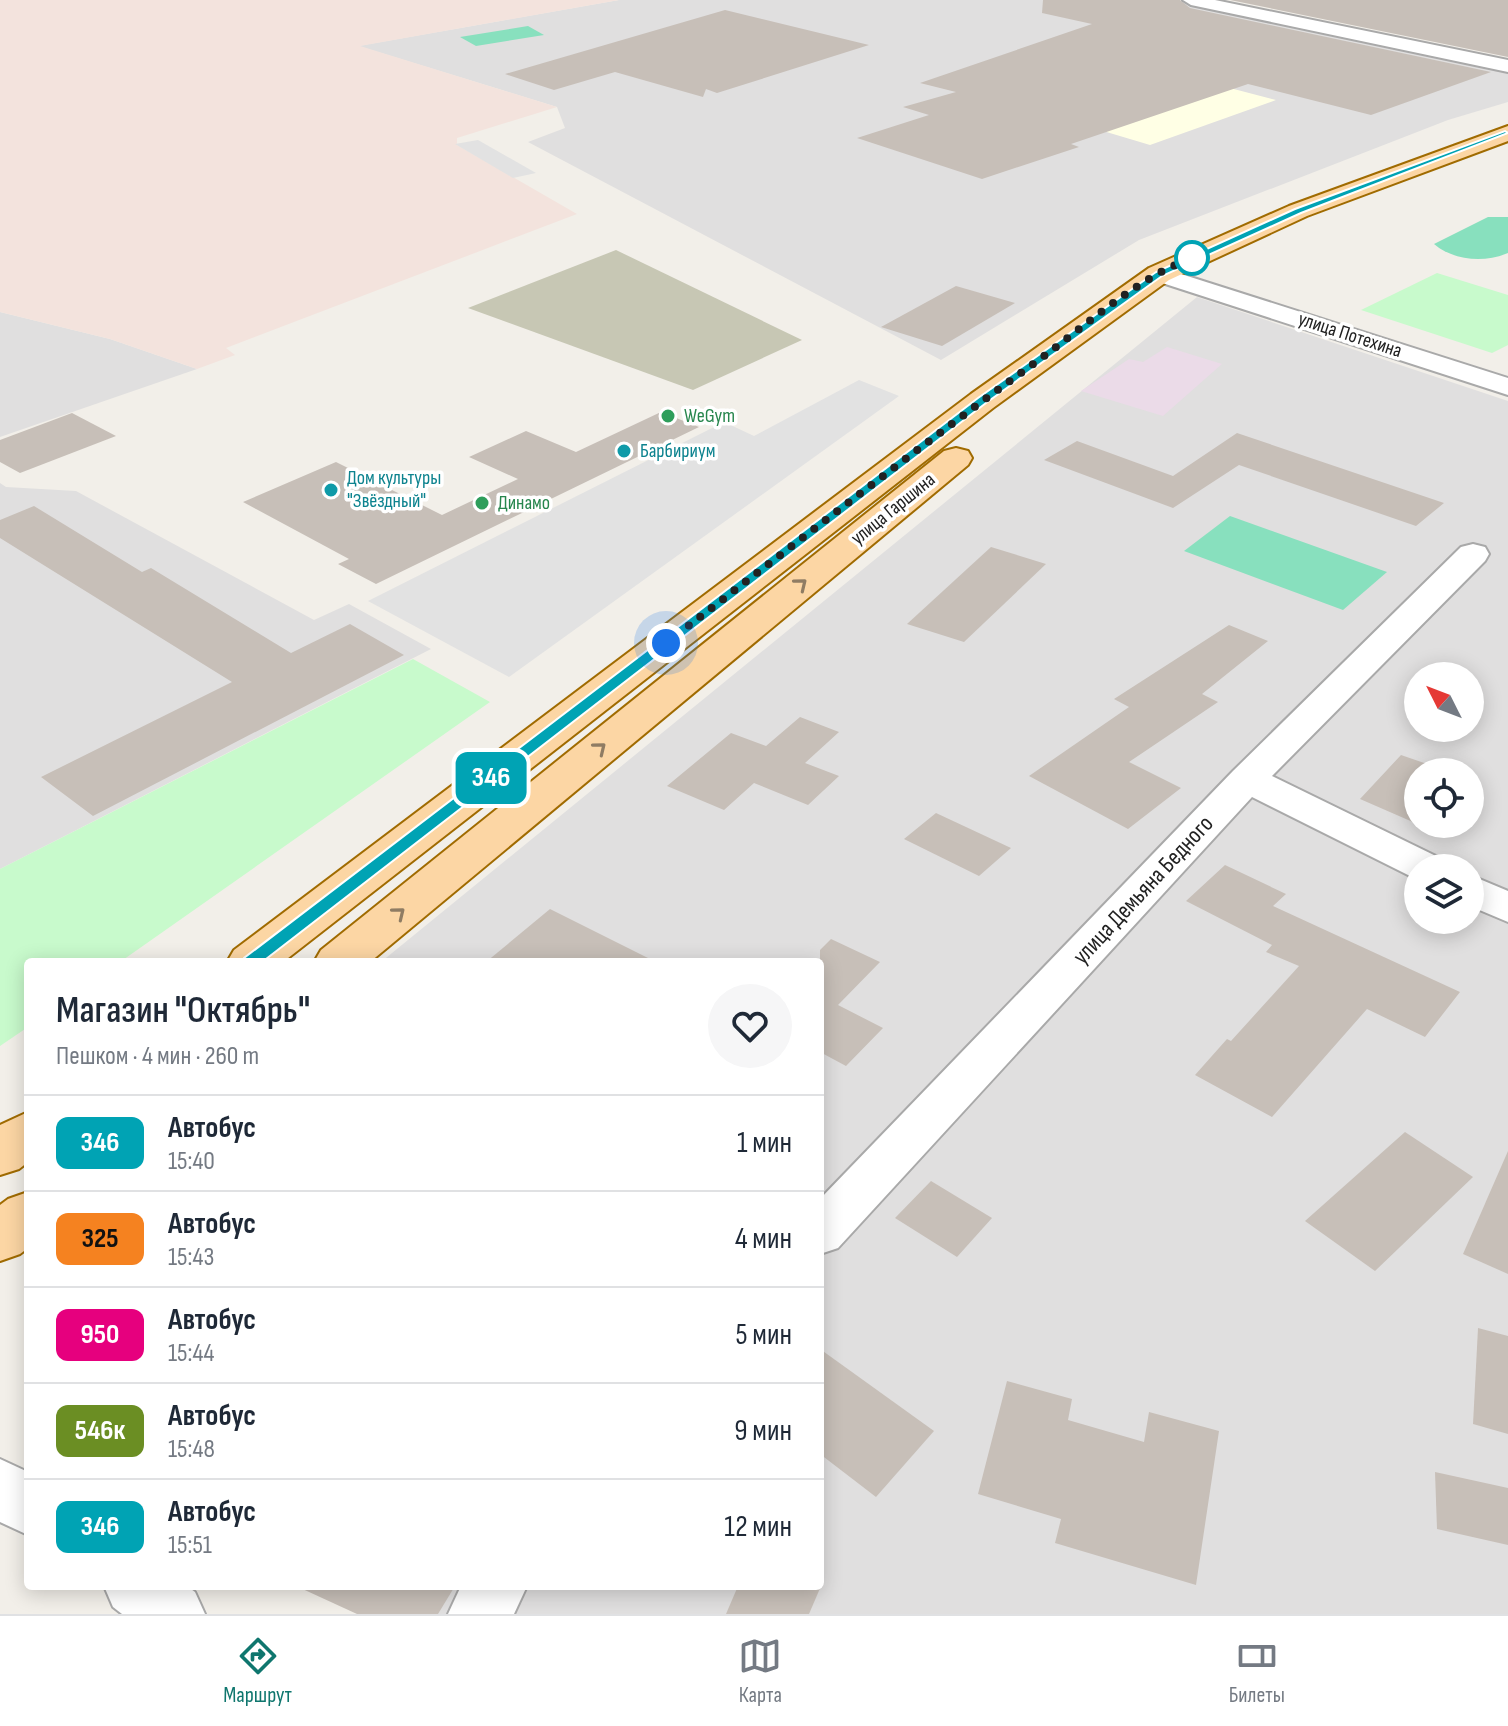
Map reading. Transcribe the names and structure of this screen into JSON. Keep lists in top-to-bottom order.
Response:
{
  "streets": {
    "main road": ["улица Гаршина"],
    "street": ["улица Потехина", "улица Демьяна Бедного"]
  },
  "crossings": [
    ["улица Потехина", "улица Гаршина"]
  ],
  "places": [
    "WeGym",
    "Барбириум",
    "Дом культуры \"Звёздный\"",
    "Динамо"
  ],
  "lines": ["bus line 346"],
  "north": "top left",
  "page": {
    "on_map": "346",
    "heading": ["Магазин \"Октябрь\"", "Пешком · 4 мин · 260 m"],
    "list": [
      {
        "mark": "346",
        "name": "Автобус",
        "note": "15:40",
        "value": "1 мин"
      },
      {
        "mark": "325",
        "name": "Автобус",
        "note": "15:43",
        "value": "4 мин"
      },
      {
        "mark": "950",
        "name": "Автобус",
        "note": "15:44",
        "value": "5 мин"
      },
      {
        "mark": "546к",
        "name": "Автобус",
        "note": "15:48",
        "value": "9 мин"
      },
      {
        "mark": "346",
        "name": "Автобус",
        "note": "15:51",
        "value": "12 мин"
      }
    ],
    "tabs": ["Маршрут", "Карта", "Билеты"]
  }
}
